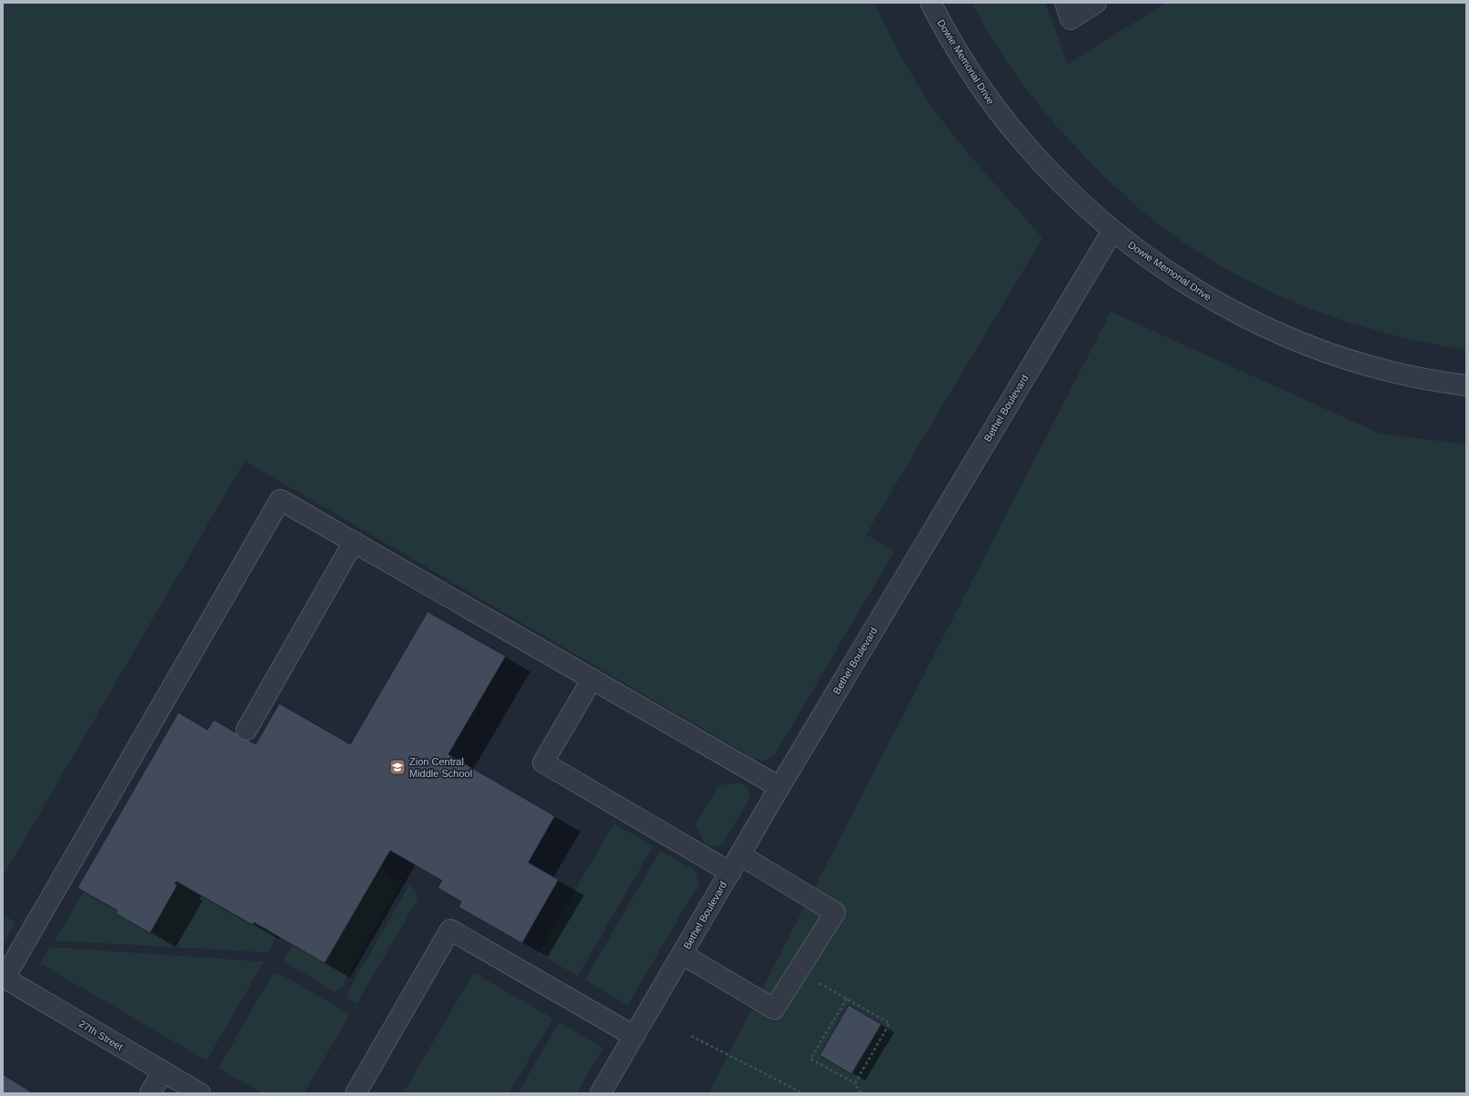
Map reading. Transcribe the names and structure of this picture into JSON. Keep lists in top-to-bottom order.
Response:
{
  "streets": {
    "street": ["Dowie Memorial Drive", "Bethel Boulevard", "27th Street"]
  },
  "crossings": [
    ["Dowie Memorial Drive", "Bethel Boulevard"]
  ],
  "places": {
    "school or university": ["Zion Central Middle School"]
  }
}
